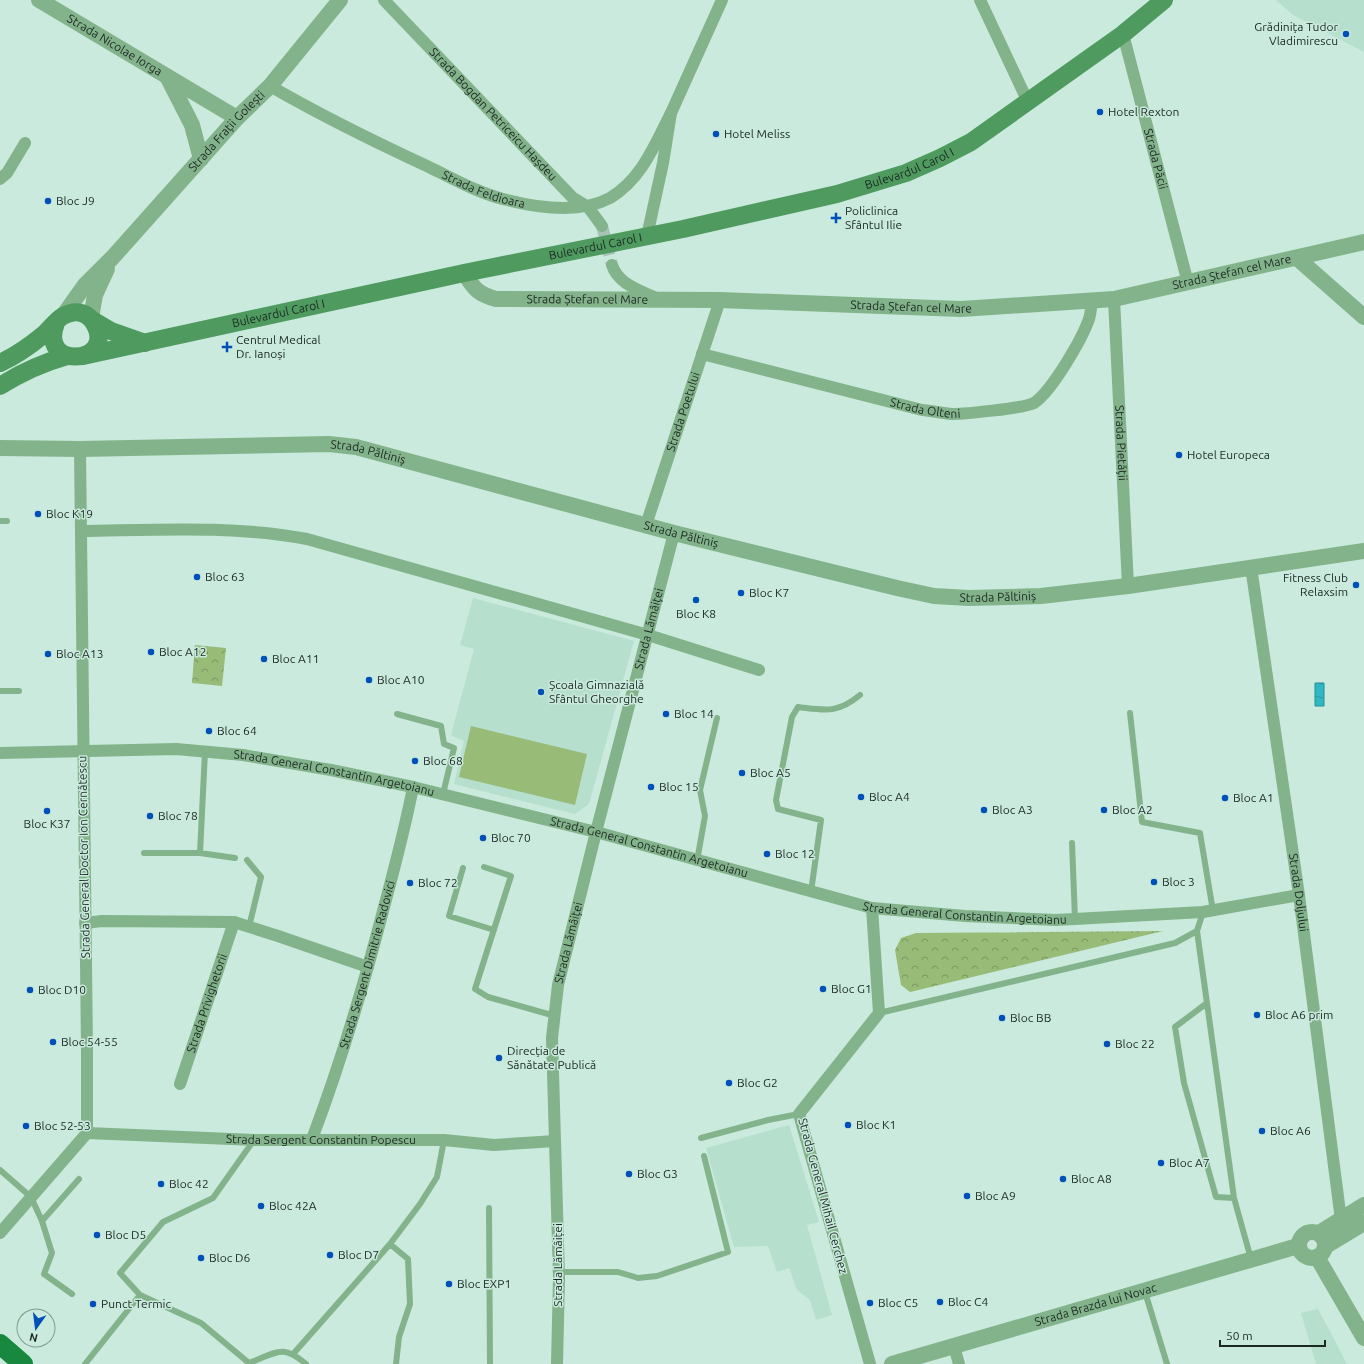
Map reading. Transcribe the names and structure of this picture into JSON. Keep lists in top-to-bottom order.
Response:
{
  "streets": {
    "main road": ["Strada Frații Golești", "Bulevardul Carol I"],
    "street": [
      "Strada Nicolae Iorga",
      "Strada Bogdan Petriceicu Hașdeu",
      "Strada Păcii",
      "Strada Feldioara",
      "Strada Ștefan cel Mare",
      "Strada Olteni",
      "Strada Poetului",
      "Strada Pietății",
      "Strada Păltiniș",
      "Strada Lămâiței",
      "Strada General Constantin Argetoianu",
      "Strada General Doctor Ion Cernătescu",
      "Strada Doljului",
      "Strada Sergent Dimitrie Radovici",
      "Strada Privighetorii",
      "Strada Sergent Constantin Popescu",
      "Strada General Mihail Cerchez",
      "Strada Brazda lui Novac"
    ]
  },
  "crossings": [
    ["Strada Nicolae Iorga", "Strada Frații Golești"],
    ["Strada Bogdan Petriceicu Hașdeu", "Strada Feldioara"],
    ["Strada Frații Golești", "Bulevardul Carol I"],
    ["Strada Frații Golești", "Strada Feldioara"],
    ["Strada Păcii", "Bulevardul Carol I"],
    ["Strada Păcii", "Strada Ștefan cel Mare"],
    ["Bulevardul Carol I", "Strada Feldioara"],
    ["Bulevardul Carol I", "Strada Ștefan cel Mare"],
    ["Strada Ștefan cel Mare", "Strada Olteni"],
    ["Strada Ștefan cel Mare", "Strada Poetului"],
    ["Strada Ștefan cel Mare", "Strada Pietății"],
    ["Strada Olteni", "Strada Poetului"],
    ["Strada Poetului", "Strada Păltiniș"],
    ["Strada Pietății", "Strada Păltiniș"],
    ["Strada Păltiniș", "Strada Lămâiței"],
    ["Strada Păltiniș", "Strada General Doctor Ion Cernătescu"],
    ["Strada Păltiniș", "Strada Doljului"],
    ["Strada Lămâiței", "Strada General Constantin Argetoianu"],
    ["Strada Lămâiței", "Strada Sergent Constantin Popescu"],
    ["Strada General Constantin Argetoianu", "Strada General Doctor Ion Cernătescu"],
    ["Strada General Constantin Argetoianu", "Strada Doljului"],
    ["Strada General Constantin Argetoianu", "Strada Sergent Dimitrie Radovici"],
    ["Strada General Doctor Ion Cernătescu", "Strada Sergent Constantin Popescu"],
    ["Strada Sergent Dimitrie Radovici", "Strada Sergent Constantin Popescu"]
  ],
  "places": {
    "other": [
      "Grădinița Tudor Vladimirescu",
      "Hotel Rexton",
      "Hotel Meliss",
      "Bloc J9",
      "Hotel Europeca",
      "Bloc K19",
      "Bloc 63",
      "Fitness Club Relaxsim",
      "Bloc K7",
      "Bloc K8",
      "Bloc A12",
      "Bloc A13",
      "Bloc A11",
      "Bloc A10",
      "Școala Gimnazială Sfântul Gheorghe",
      "Bloc 14",
      "Bloc 64",
      "Bloc 68",
      "Bloc A5",
      "Bloc 15",
      "Bloc A4",
      "Bloc A1",
      "Bloc A3",
      "Bloc A2",
      "Bloc K37",
      "Bloc 78",
      "Bloc 70",
      "Bloc 12",
      "Bloc 3",
      "Bloc 72",
      "Bloc G1",
      "Bloc D10",
      "Bloc A6 prim",
      "Bloc BB",
      "Bloc 54-55",
      "Bloc 22",
      "Direcția de Sănătate Publică",
      "Bloc G2",
      "Bloc K1",
      "Bloc 52-53",
      "Bloc A6",
      "Bloc A7",
      "Bloc G3",
      "Bloc A8",
      "Bloc 42",
      "Bloc A9",
      "Bloc 42A",
      "Bloc D5",
      "Bloc D7",
      "Bloc D6",
      "Bloc EXP1",
      "Bloc C4",
      "Bloc C5",
      "Punct Termic"
    ],
    "health": ["Policlinica Sfântul Ilie", "Centrul Medical Dr. Ianoși"]
  },
  "scale_bar": "50 m",
  "north": "bottom"
}
